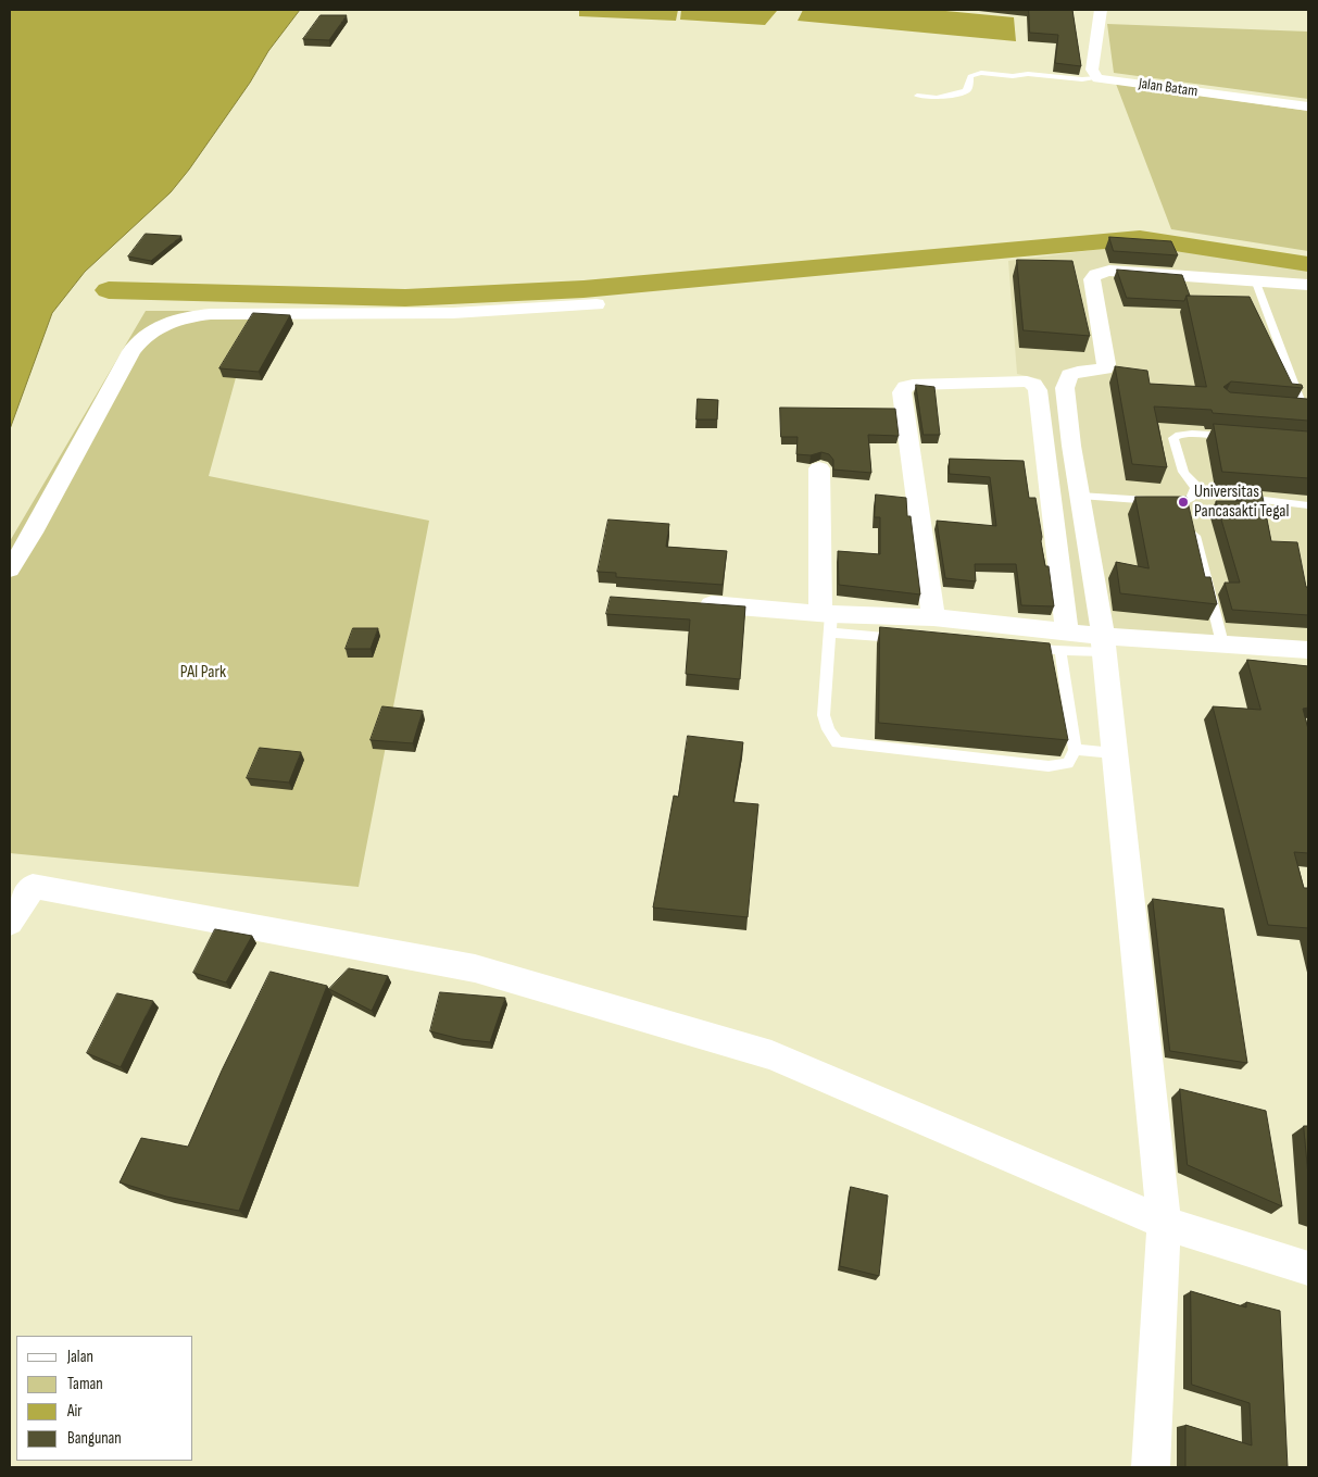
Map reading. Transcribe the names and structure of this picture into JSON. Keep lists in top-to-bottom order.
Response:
{
  "streets": {
    "street": ["Jalan Batam"]
  },
  "parks": ["PAI Park"],
  "places": ["Universitas Pancasakti Tegal"],
  "legend": [
    "Jalan",
    "Taman",
    "Air",
    "Bangunan"
  ]
}
